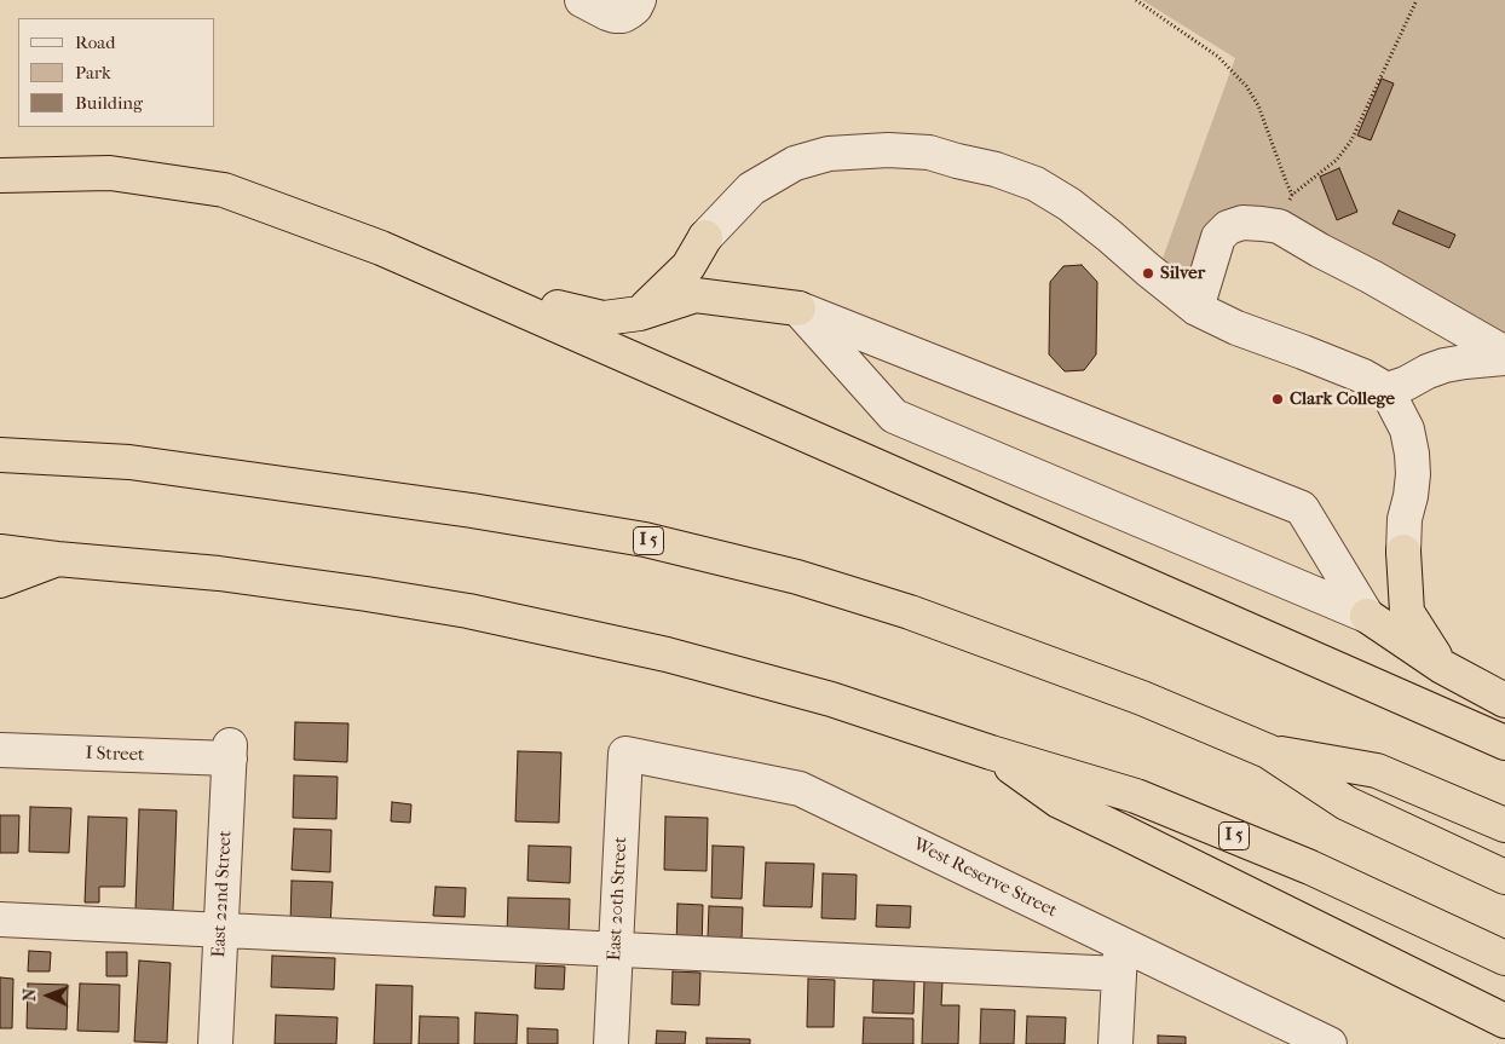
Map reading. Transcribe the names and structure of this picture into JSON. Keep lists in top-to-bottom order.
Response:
{
  "streets": {
    "highway": ["I 5"],
    "street": [
      "I Street",
      "West Reserve Street",
      "East 22nd Street",
      "East 20th Street"
    ]
  },
  "crossings": [
    ["I Street", "East 22nd Street"],
    ["West Reserve Street", "East 20th Street"]
  ],
  "places": ["Silver", "Clark College"],
  "legend": ["Road", "Park", "Building"],
  "north": "left"
}
